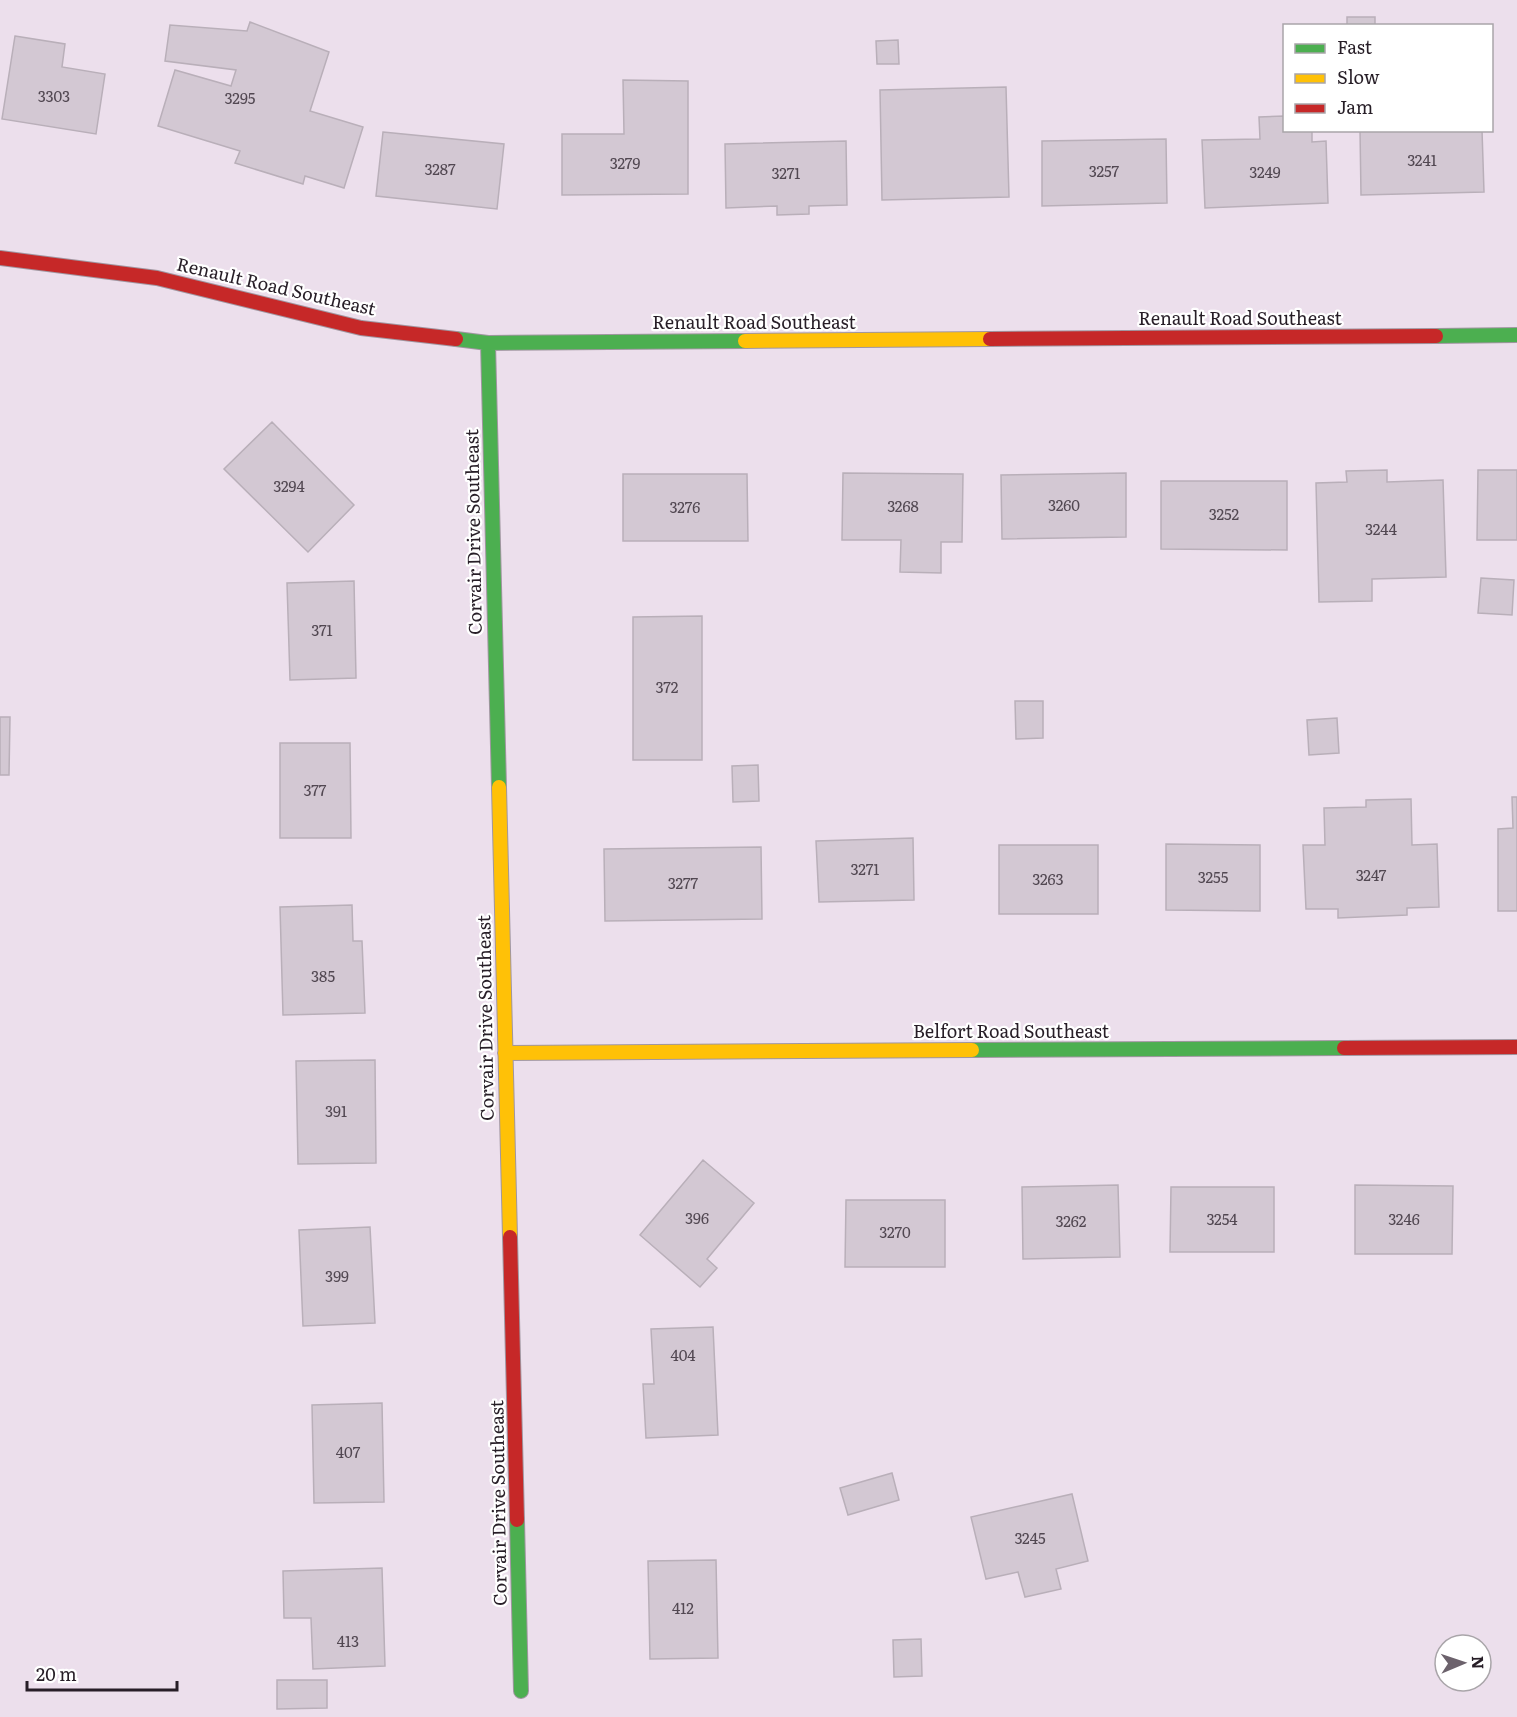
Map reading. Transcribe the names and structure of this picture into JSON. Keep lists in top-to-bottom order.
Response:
{
  "streets": {
    "street": ["Renault Road Southeast", "Corvair Drive Southeast", "Belfort Road Southeast"]
  },
  "crossings": [
    ["Renault Road Southeast", "Corvair Drive Southeast"],
    ["Corvair Drive Southeast", "Belfort Road Southeast"]
  ],
  "house_numbers": [
    "3303",
    "3295",
    "3241",
    "3279",
    "3287",
    "3257",
    "3249",
    "3271",
    "3294",
    "3260",
    "3268",
    "3276",
    "3252",
    "3244",
    "371",
    "372",
    "377",
    "3271",
    "3247",
    "3255",
    "3263",
    "3277",
    "385",
    "391",
    "396",
    "3254",
    "3246",
    "3262",
    "3270",
    "399",
    "404",
    "407",
    "3245",
    "412",
    "413"
  ],
  "legend": ["Fast", "Slow", "Jam"],
  "scale_bar": "20 m",
  "north": "right"
}
